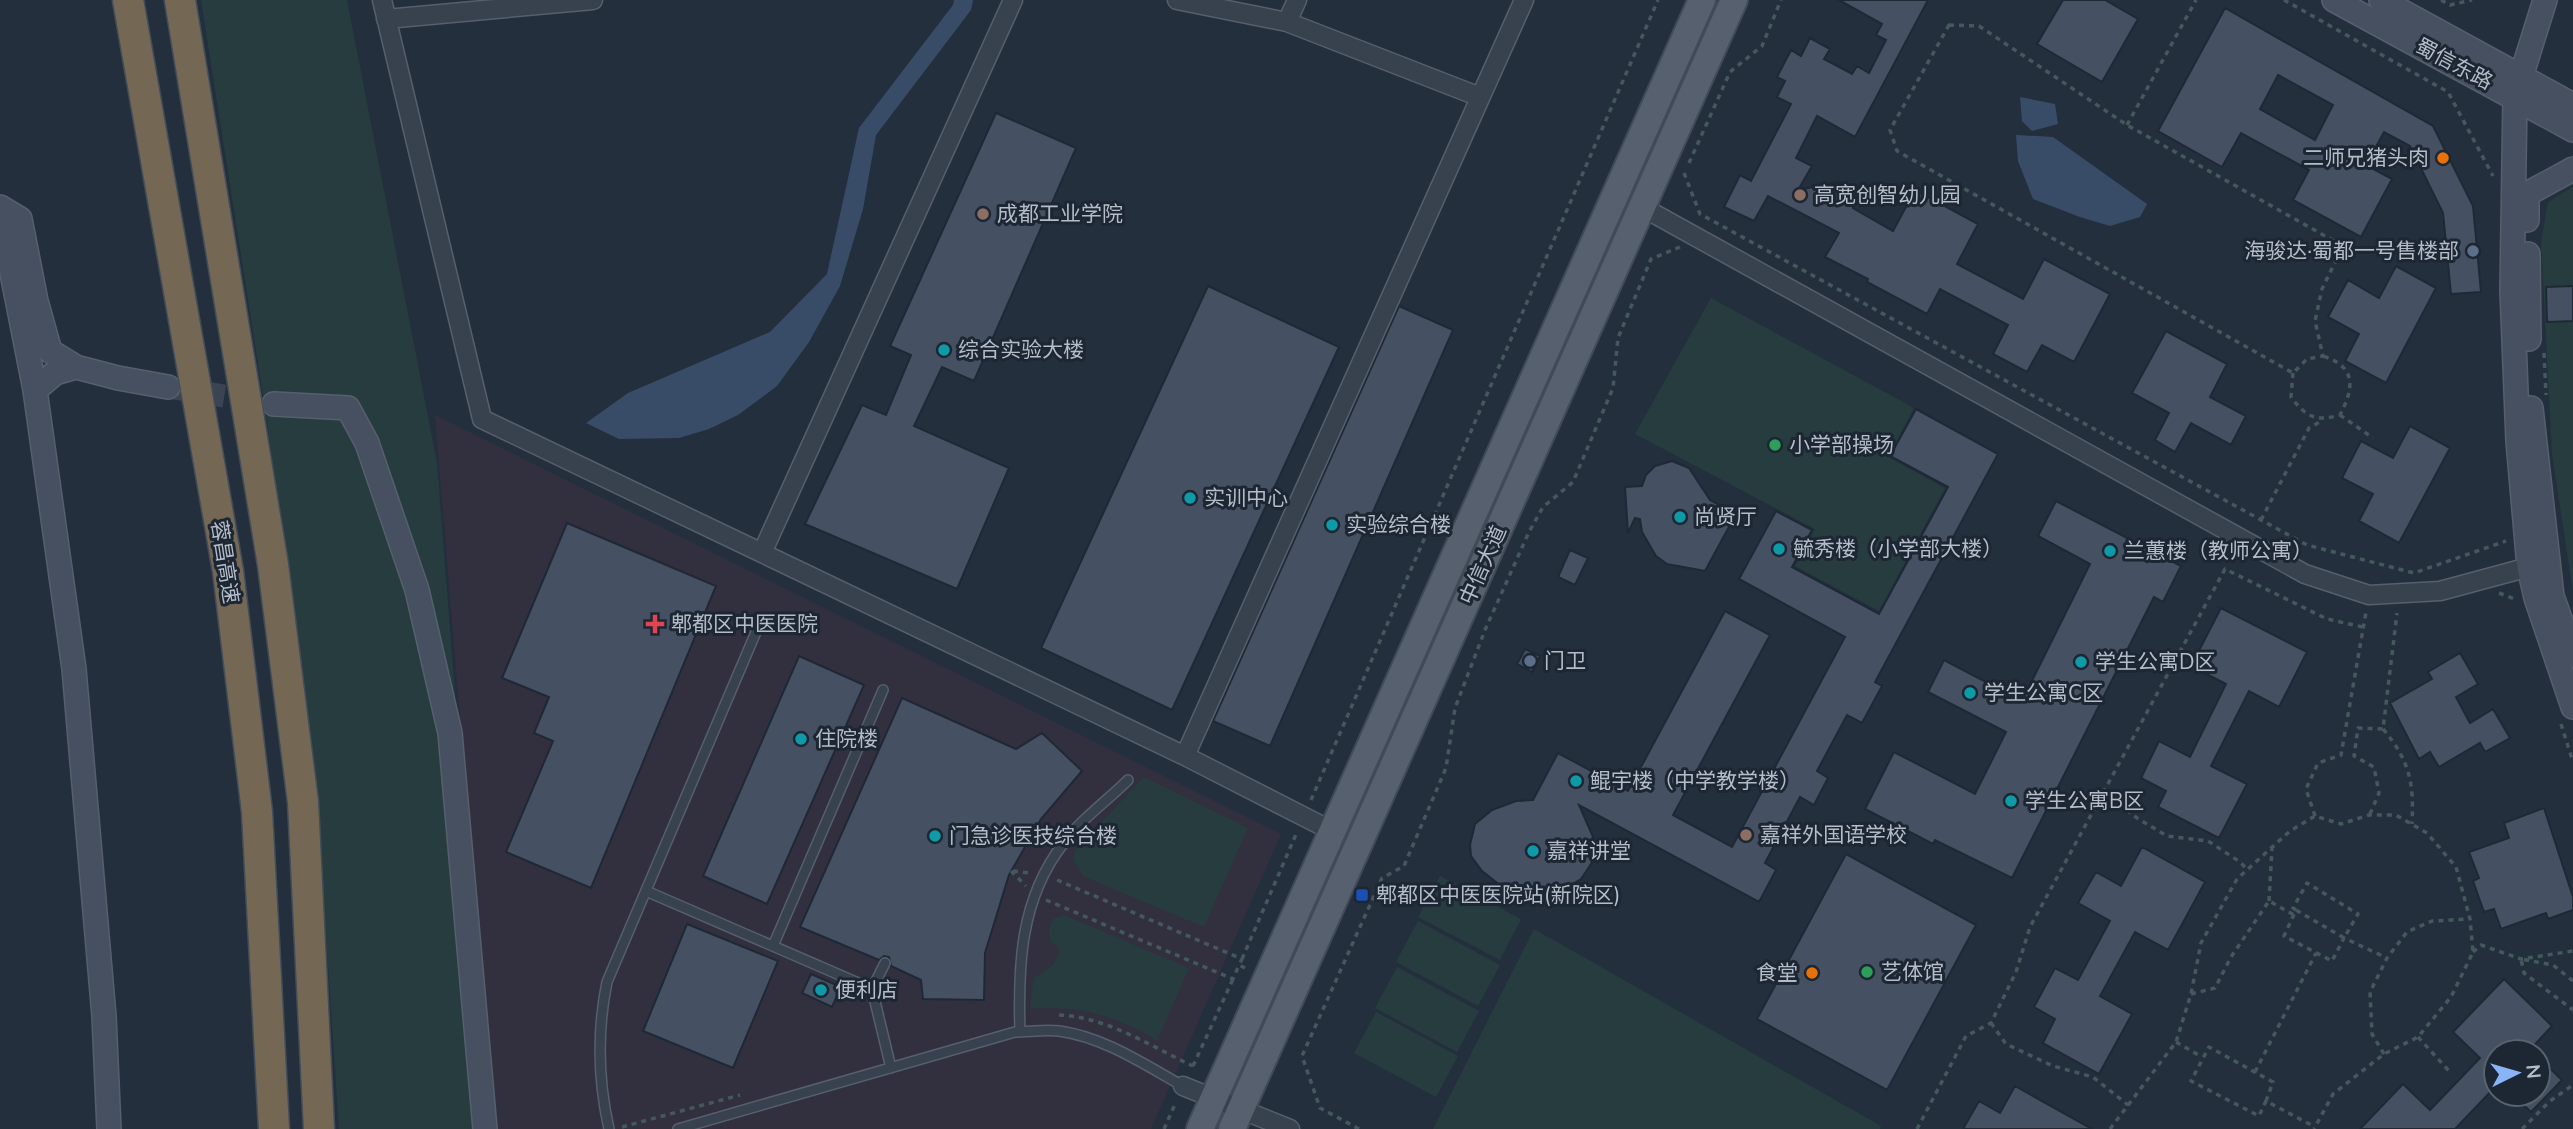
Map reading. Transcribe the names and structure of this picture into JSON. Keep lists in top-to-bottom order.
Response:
{
  "streets": {
    "highway": ["蓉昌高速"],
    "main road": ["中信大道"],
    "street": ["蜀信东路"]
  },
  "places": {
    "other": [
      "二师兄猪头肉",
      "高宽创智幼儿园",
      "成都工业学院",
      "海骏达·蜀都一号售楼部",
      "综合实验大楼",
      "小学部操场",
      "实训中心",
      "尚贤厅",
      "实验综合楼",
      "毓秀楼（小学部大楼）",
      "兰蕙楼（教师公寓）",
      "门卫",
      "学生公寓D区",
      "学生公寓C区",
      "住院楼",
      "鲲宇楼（中学教学楼）",
      "学生公寓B区",
      "嘉祥外国语学校",
      "门急诊医技综合楼",
      "嘉祥讲堂",
      "艺体馆",
      "食堂",
      "便利店"
    ],
    "health": ["郫都区中医医院"],
    "transit": ["郫都区中医医院站(新院区)"]
  },
  "north": "right"
}
